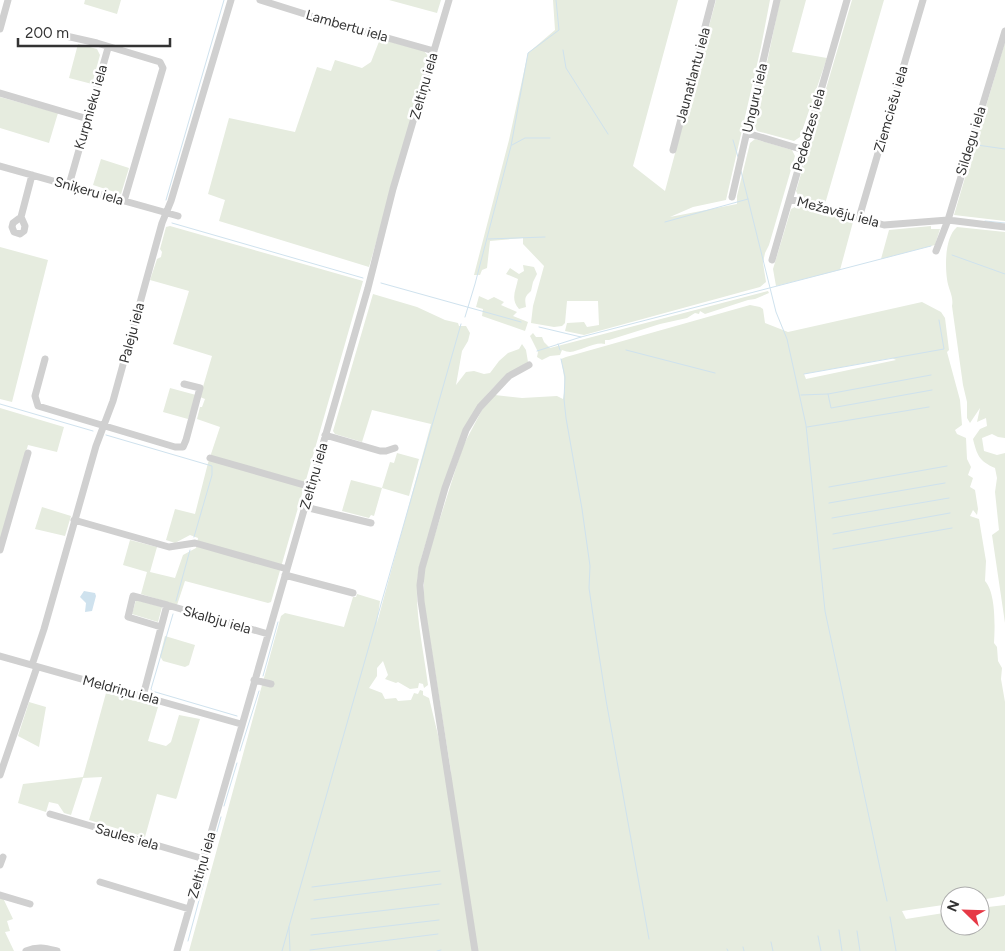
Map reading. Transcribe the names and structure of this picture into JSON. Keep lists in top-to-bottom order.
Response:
{
  "streets": {
    "street": [
      "Lambertu iela",
      "Jaunatlantu iela",
      "Zeltiņu iela",
      "Unguru iela",
      "Kurpnieku iela",
      "Ziemciešu iela",
      "Pededzes iela",
      "Sildegu iela",
      "Sniķeru iela",
      "Mežavēju iela",
      "Paleju iela",
      "Skalbju iela",
      "Meldriņu iela",
      "Saules iela"
    ]
  },
  "crossings": [
    ["Lambertu iela", "Zeltiņu iela"],
    ["Zeltiņu iela", "Skalbju iela"],
    ["Zeltiņu iela", "Meldriņu iela"],
    ["Zeltiņu iela", "Saules iela"],
    ["Kurpnieku iela", "Sniķeru iela"],
    ["Ziemciešu iela", "Mežavēju iela"],
    ["Pededzes iela", "Mežavēju iela"],
    ["Sildegu iela", "Mežavēju iela"],
    ["Sniķeru iela", "Paleju iela"],
    ["Paleju iela", "Meldriņu iela"],
    ["Skalbju iela", "Meldriņu iela"]
  ],
  "scale_bar": "200 m",
  "north": "top left"
}
